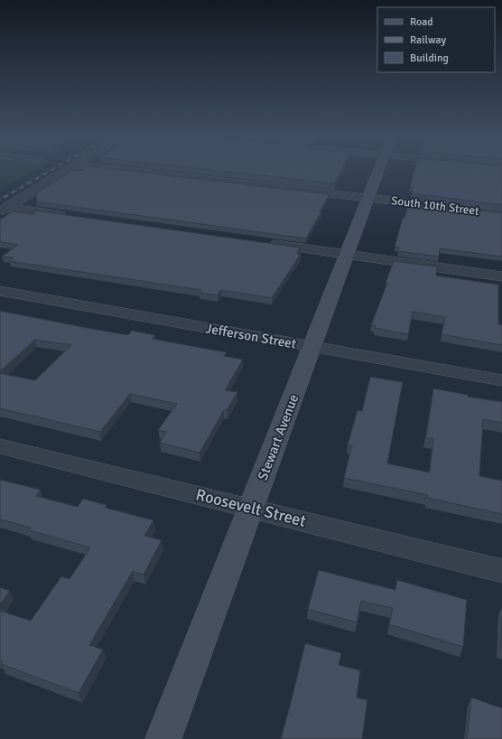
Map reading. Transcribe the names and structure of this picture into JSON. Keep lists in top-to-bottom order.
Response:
{
  "streets": {
    "main road": ["Stewart Avenue"],
    "street": ["South 10th Street", "Jefferson Street", "Roosevelt Street"]
  },
  "crossings": [
    ["South 10th Street", "Stewart Avenue"],
    ["Jefferson Street", "Stewart Avenue"],
    ["Stewart Avenue", "Roosevelt Street"]
  ],
  "legend": ["Road", "Railway", "Building"]
}
